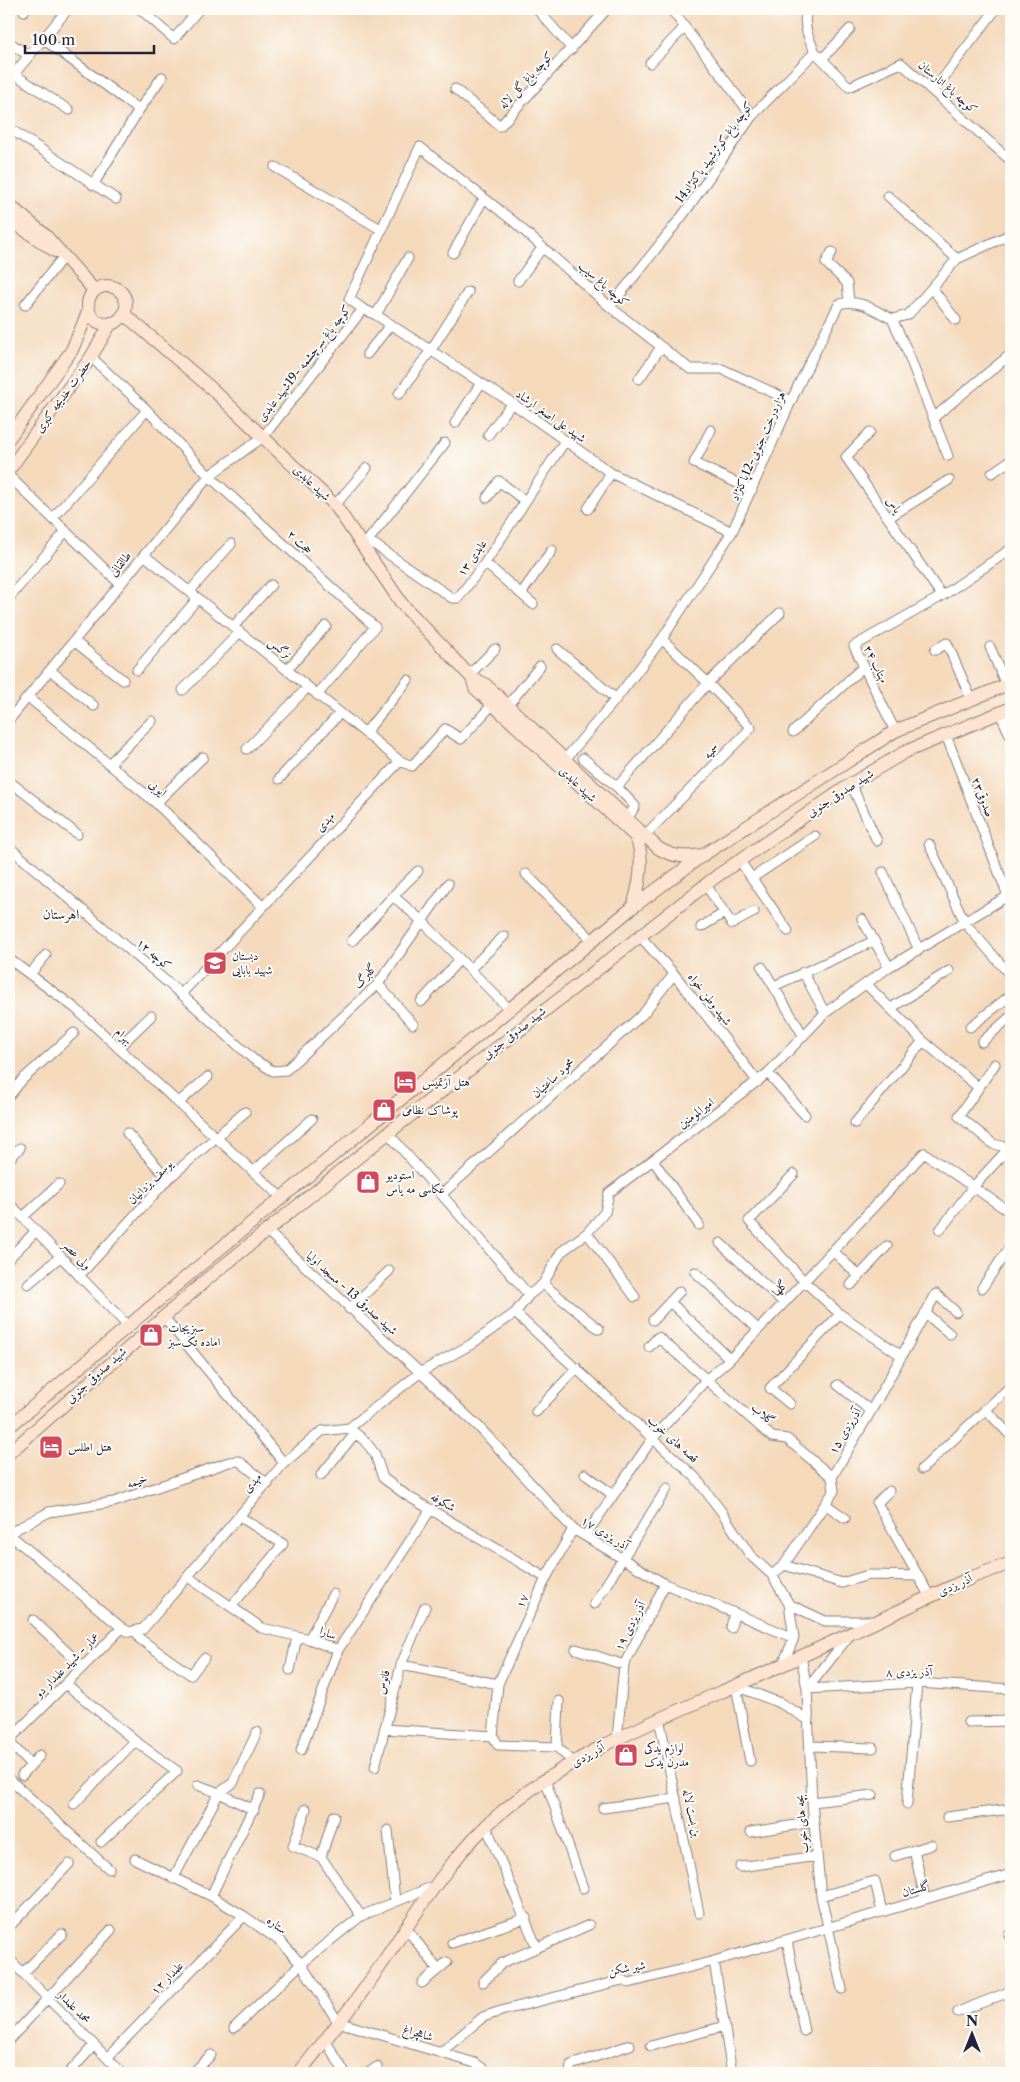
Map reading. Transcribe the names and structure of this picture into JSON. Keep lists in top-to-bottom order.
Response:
{
  "streets": {
    "main road": [
      "حضرت خدیجه کبری",
      "شهید عابدی",
      "شهید صدوقی جنوبی",
      "آذر یزدی"
    ],
    "street": [
      "کوچه باغ گل لاله",
      "کوچه باغ انارستان",
      "کوچه باغ کوثرشهید پاکنژاد14",
      "کوچه باغ سیب",
      "کوچه باغ سرچشمه -19شهید عابدی",
      "شهید علی اصغر ارشاد",
      "هزاردرخت جنوبی-12پاکنژاد",
      "یاس",
      "حجت ۲",
      "عابدی ۱۳",
      "طالقانی",
      "نرگس",
      "مهتاب ۲۴",
      "سمیه",
      "ایوبی",
      "صدوقی۲۳",
      "مهدی",
      "کوچه ۱۲",
      "گلبرگ",
      "شهید وطن خواه",
      "بهرام",
      "محمود ساعتیان",
      "امیرالمومنین",
      "یوسف یزدانیان",
      "ولی عصر",
      "گلها",
      "شهید صدوقی 13 - مسجد اولیا",
      "گلاب",
      "۱۵ آذریزدی",
      "قصه های خوب",
      "خیمه",
      "شکوفه",
      "آذر یزدی ۱۷",
      "۱۷",
      "آذر یزدی ۱۹",
      "سارا",
      "عمار - شهید علمدار دو",
      "۸ آذر یزدی",
      "فانوس",
      "بن بست لاله",
      "بچه های خوب",
      "گلستان",
      "ستاره",
      "شیر شکن",
      "علمدار ۱۲",
      "محمد علمدار",
      "شاهچراغ"
    ]
  },
  "crossings": [
    ["کوچه باغ انارستان", "کوچه باغ کوثرشهید پاکنژاد14"],
    ["کوچه باغ کوثرشهید پاکنژاد14", "کوچه باغ سیب"],
    ["کوچه باغ سیب", "کوچه باغ سرچشمه -19شهید عابدی"],
    ["کوچه باغ سیب", "هزاردرخت جنوبی-12پاکنژاد"],
    ["کوچه باغ سرچشمه -19شهید عابدی", "شهید علی اصغر ارشاد"],
    ["کوچه باغ سرچشمه -19شهید عابدی", "شهید عابدی"],
    ["کوچه باغ سرچشمه -19شهید عابدی", "طالقانی"],
    ["حضرت خدیجه کبری", "شهید عابدی"],
    ["حضرت خدیجه کبری", "حجت ۲"],
    ["شهید علی اصغر ارشاد", "هزاردرخت جنوبی-12پاکنژاد"],
    ["شهید علی اصغر ارشاد", "عابدی ۱۳"],
    ["هزاردرخت جنوبی-12پاکنژاد", "شهید عابدی"],
    ["شهید عابدی", "عابدی ۱۳"],
    ["شهید عابدی", "طالقانی"],
    ["شهید عابدی", "سمیه"],
    ["شهید عابدی", "شهید صدوقی جنوبی"],
    ["یاس", "مهتاب ۲۴"],
    ["حجت ۲", "طالقانی"],
    ["حجت ۲", "نرگس"],
    ["طالقانی", "نرگس"],
    ["طالقانی", "ایوبی"],
    ["نرگس", "مهدی"],
    ["مهتاب ۲۴", "شهید صدوقی جنوبی"],
    ["ایوبی", "مهدی"],
    ["شهید صدوقی جنوبی", "صدوقی۲۳"],
    ["شهید صدوقی جنوبی", "شهید وطن خواه"],
    ["شهید صدوقی جنوبی", "بهرام"],
    ["شهید صدوقی جنوبی", "ولی عصر"],
    ["شهید صدوقی جنوبی", "شهید صدوقی 13 - مسجد اولیا"],
    ["صدوقی۲۳", "امیرالمومنین"],
    ["مهدی", "کوچه ۱۲"],
    ["مهدی", "خیمه"],
    ["مهدی", "شکوفه"],
    ["مهدی", "سارا"],
    ["کوچه ۱۲", "گلبرگ"],
    ["شهید وطن خواه", "محمود ساعتیان"],
    ["شهید وطن خواه", "امیرالمومنین"],
    ["بهرام", "یوسف یزدانیان"],
    ["امیرالمومنین", "شهید صدوقی 13 - مسجد اولیا"],
    ["امیرالمومنین", "قصه های خوب"],
    ["امیرالمومنین", "آذر یزدی ۱۷"],
    ["یوسف یزدانیان", "ولی عصر"],
    ["گلها", "گلاب"],
    ["گلها", "قصه های خوب"],
    ["گلها", "آذر یزدی ۱۷"],
    ["شهید صدوقی 13 - مسجد اولیا", "آذر یزدی ۱۷"],
    ["گلاب", "۱۵ آذریزدی"],
    ["۱۵ آذریزدی", "قصه های خوب"],
    ["قصه های خوب", "آذر یزدی ۱۷"],
    ["شکوفه", "۱۷"],
    ["شکوفه", "سارا"],
    ["آذر یزدی ۱۷", "۱۷"],
    ["آذر یزدی ۱۷", "آذر یزدی ۱۹"],
    ["آذر یزدی", "آذر یزدی ۱۹"],
    ["آذر یزدی", "بن بست لاله"],
    ["آذر یزدی", "بچه های خوب"],
    ["آذر یزدی", "ستاره"],
    ["آذر یزدی", "شاهچراغ"],
    ["۸ آذر یزدی", "بچه های خوب"],
    ["بچه های خوب", "گلستان"],
    ["بچه های خوب", "شیر شکن"],
    ["گلستان", "شیر شکن"],
    ["ستاره", "علمدار ۱۲"],
    ["ستاره", "شاهچراغ"],
    ["شیر شکن", "شاهچراغ"],
    ["علمدار ۱۲", "محمد علمدار"]
  ],
  "districts": ["اهرستان"],
  "places": {
    "school or university": ["دبستان شهید بابایی"],
    "hotel": ["هتل آرتمیس", "هتل اطلس"],
    "shop": [
      "پوشاک نظامی",
      "استودیو عکاسی مه یاس",
      "سبزیجات اماده تک‌سبز",
      "لوازم یدکی مدرن یدک"
    ]
  },
  "scale_bar": "100 m",
  "north": "top"
}
